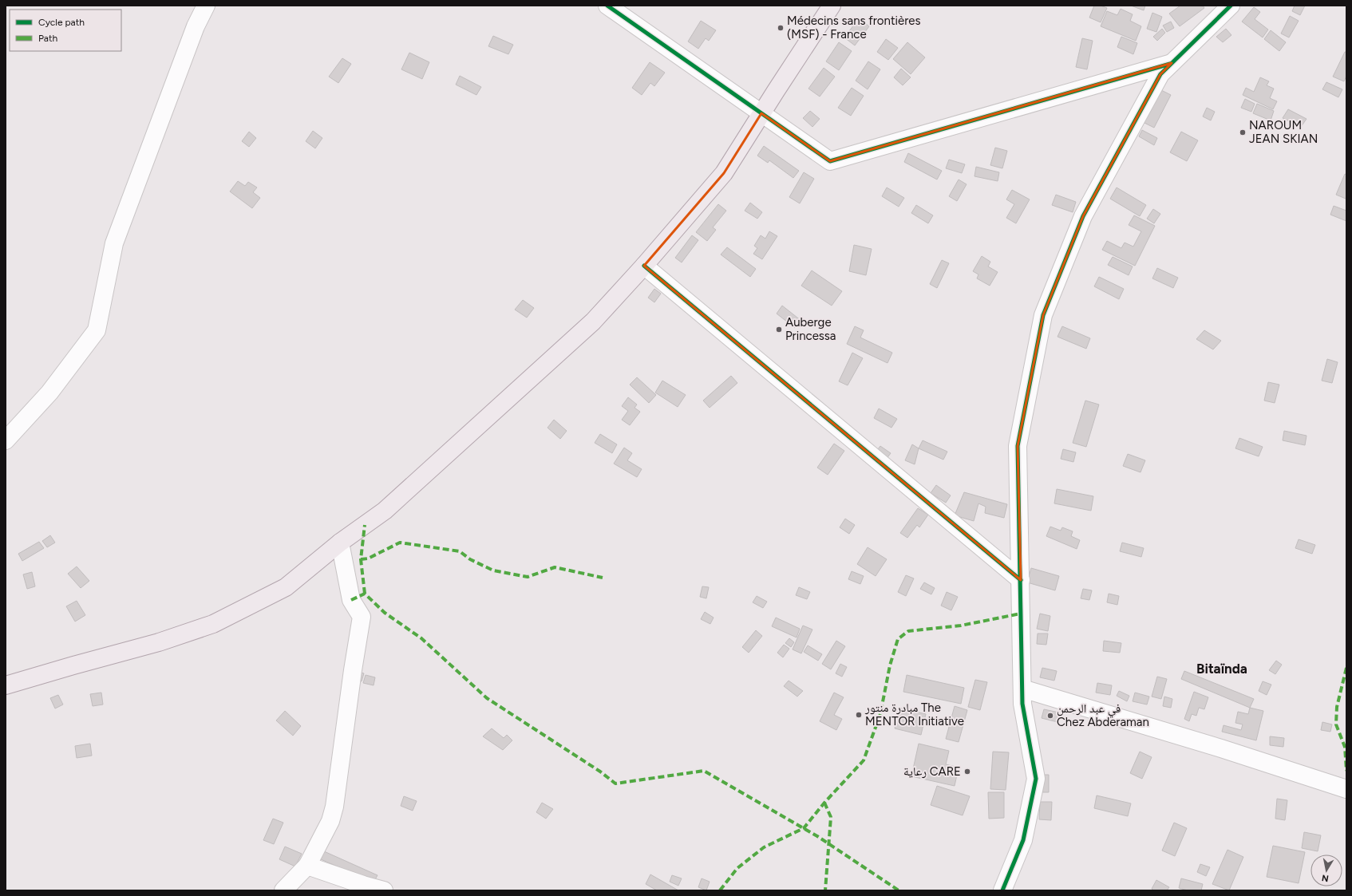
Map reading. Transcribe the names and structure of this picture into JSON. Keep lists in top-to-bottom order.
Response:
{
  "districts": ["Bitaïnda"],
  "places": [
    "Médecins sans frontières (MSF) - France",
    "NAROUM JEAN SKIAN",
    "Auberge Princessa",
    "مبادرة منتور The MENTOR Initiative",
    "في عبد الرحمن Chez Abderaman",
    "رعاية CARE"
  ],
  "legend": ["Cycle path", "Path"],
  "north": "bottom"
}
